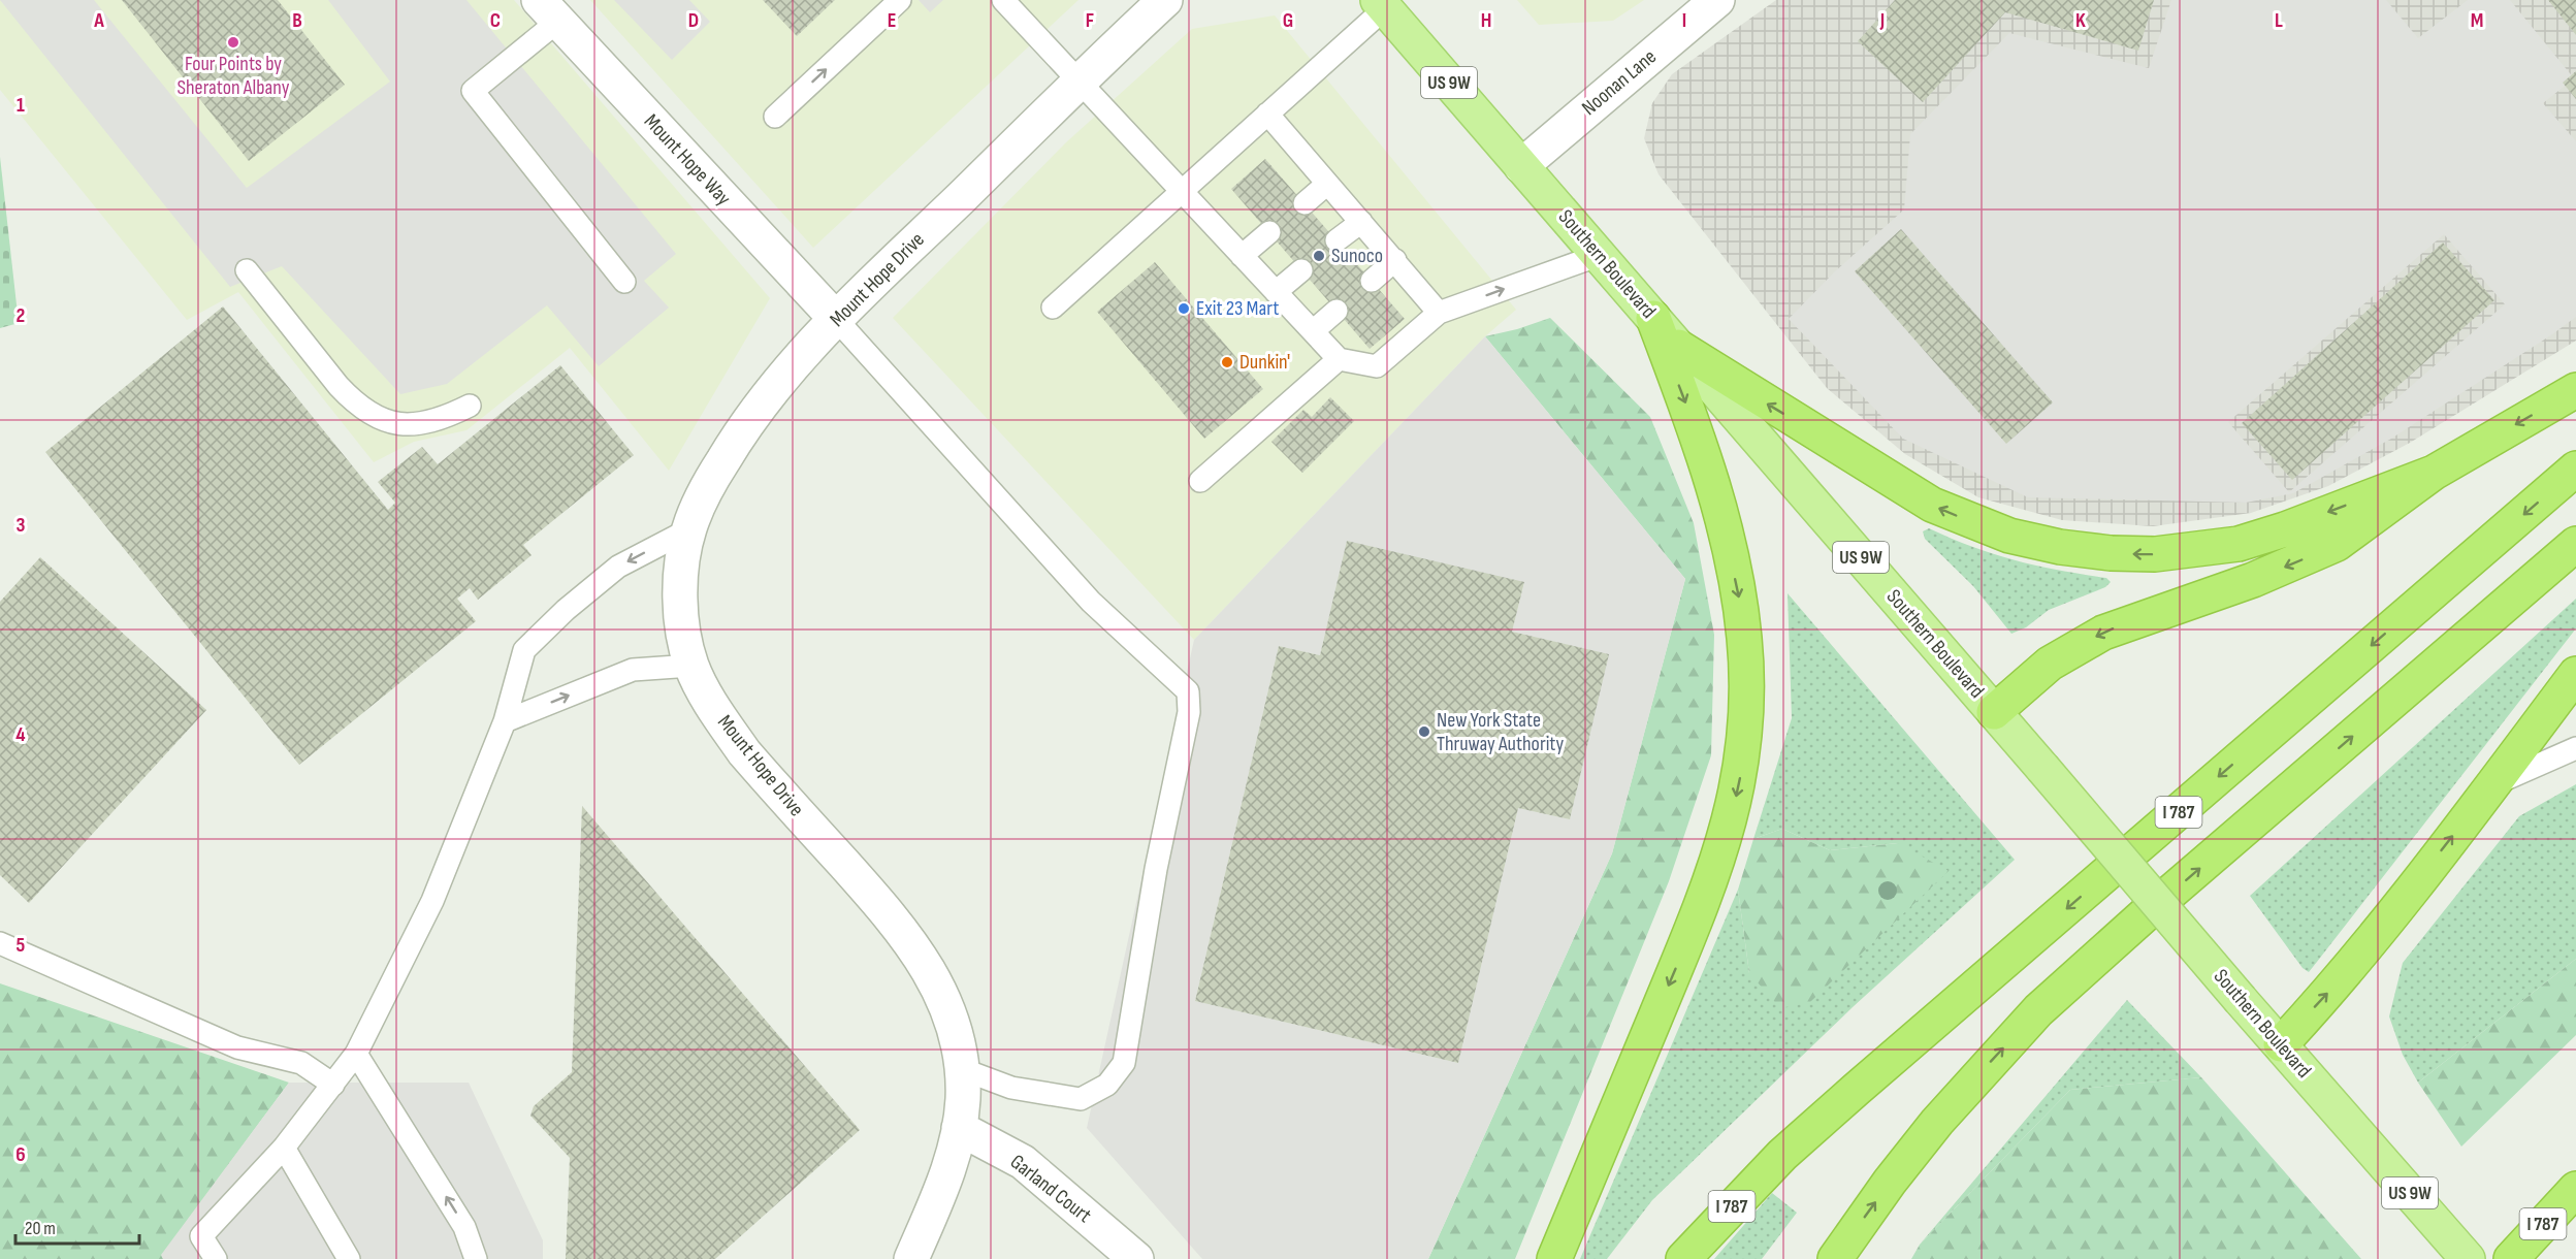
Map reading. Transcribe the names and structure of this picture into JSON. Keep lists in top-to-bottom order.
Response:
{
  "streets": {
    "highway": ["I 787"],
    "main road": ["US 9W", "Southern Boulevard"],
    "street": [
      "Noonan Lane",
      "Mount Hope Way",
      "Mount Hope Drive",
      "Garland Court"
    ]
  },
  "crossings": [
    ["Noonan Lane", "Southern Boulevard"],
    ["Mount Hope Way", "Mount Hope Drive"],
    ["Mount Hope Drive", "Garland Court"]
  ],
  "places": [
    "Four Points by Sheraton Albany",
    "Sunoco",
    "Exit 23 Mart",
    "Dunkin'",
    "New York State Thruway Authority"
  ],
  "scale_bar": "20 m",
  "grid": {
    "columns": [
      "A",
      "B",
      "C",
      "D",
      "E",
      "F",
      "G",
      "H",
      "I",
      "J",
      "K",
      "L",
      "M"
    ],
    "rows": [
      "1",
      "2",
      "3",
      "4",
      "5",
      "6"
    ]
  }
}
